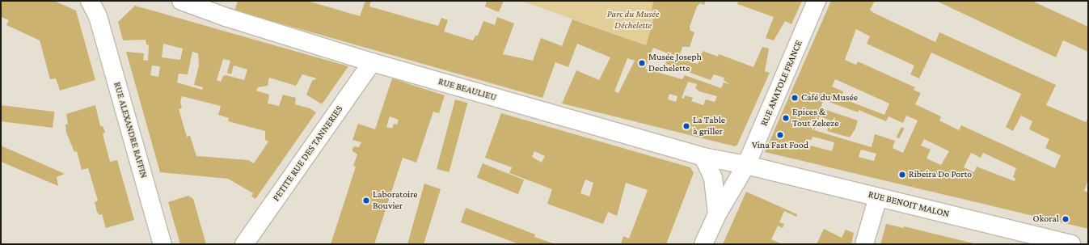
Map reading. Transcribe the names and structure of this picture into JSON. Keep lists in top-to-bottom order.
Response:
{
  "streets": {
    "street": [
      "RUE ANATOLE FRANCE",
      "RUE BEAULIEU",
      "RUE ALEXANDRE RAFFIN",
      "PETITE RUE DES TANNERIES",
      "RUE BENOIT MALON"
    ]
  },
  "crossings": [
    ["RUE ANATOLE FRANCE", "RUE BEAULIEU"],
    ["RUE ANATOLE FRANCE", "RUE BENOIT MALON"],
    ["RUE BEAULIEU", "PETITE RUE DES TANNERIES"],
    ["RUE BEAULIEU", "RUE BENOIT MALON"]
  ],
  "parks": ["Parc du Musée Déchelette"],
  "places": [
    "Musée Joseph Dechelette",
    "Café du Musée",
    "Epices & Tout Zekeze",
    "La Table à griller",
    "Vina Fast Food",
    "Ribeira Do Porto",
    "Laboratoire Bouvier",
    "Okoral"
  ]
}
